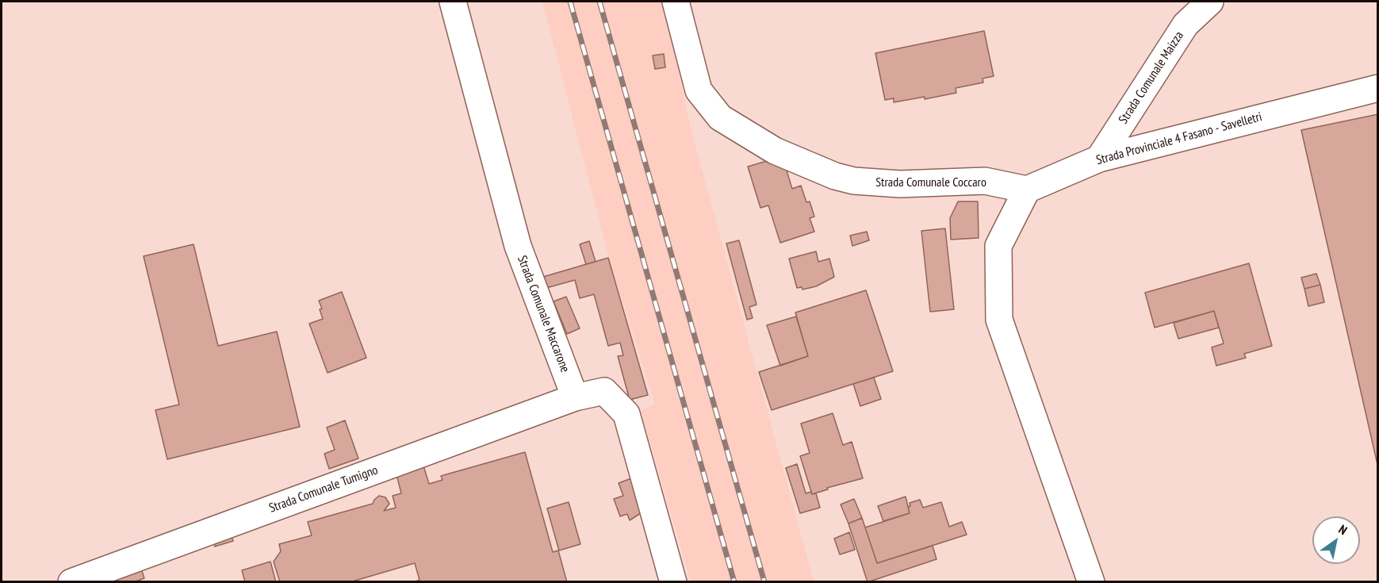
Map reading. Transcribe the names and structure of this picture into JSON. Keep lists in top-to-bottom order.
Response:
{
  "streets": {
    "street": [
      "Strada Comunale Maizza",
      "Strada Provinciale 4 Fasano - Savelletri",
      "Strada Comunale Coccaro",
      "Strada Comunale Maccarone",
      "Strada Comunale Tumigno"
    ]
  },
  "crossings": [
    ["Strada Comunale Maizza", "Strada Provinciale 4 Fasano - Savelletri"],
    ["Strada Provinciale 4 Fasano - Savelletri", "Strada Comunale Coccaro"],
    ["Strada Comunale Maccarone", "Strada Comunale Tumigno"]
  ],
  "north": "top right"
}
